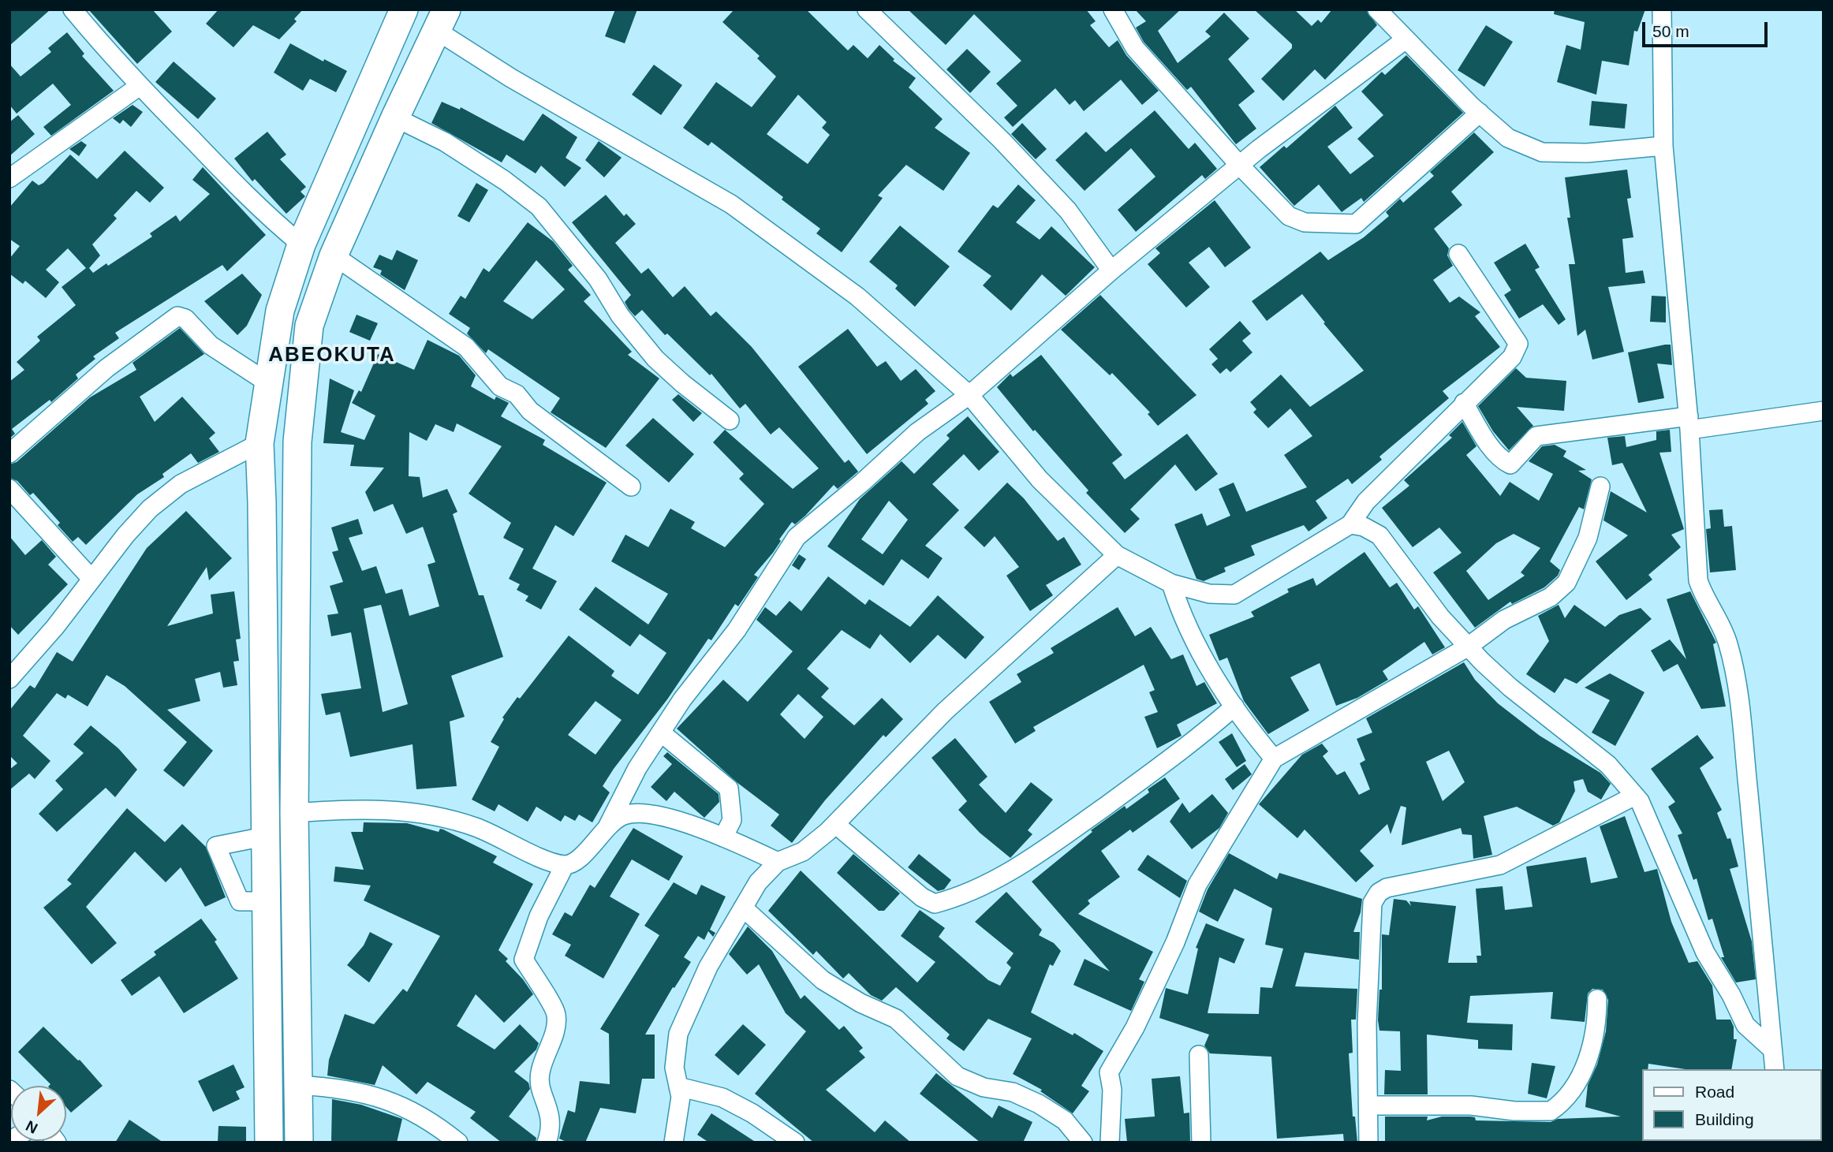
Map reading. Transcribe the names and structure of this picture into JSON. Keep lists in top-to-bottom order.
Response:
{
  "districts": ["ABEOKUTA"],
  "legend": ["Road", "Building"],
  "scale_bar": "50 m",
  "north": "bottom left"
}
